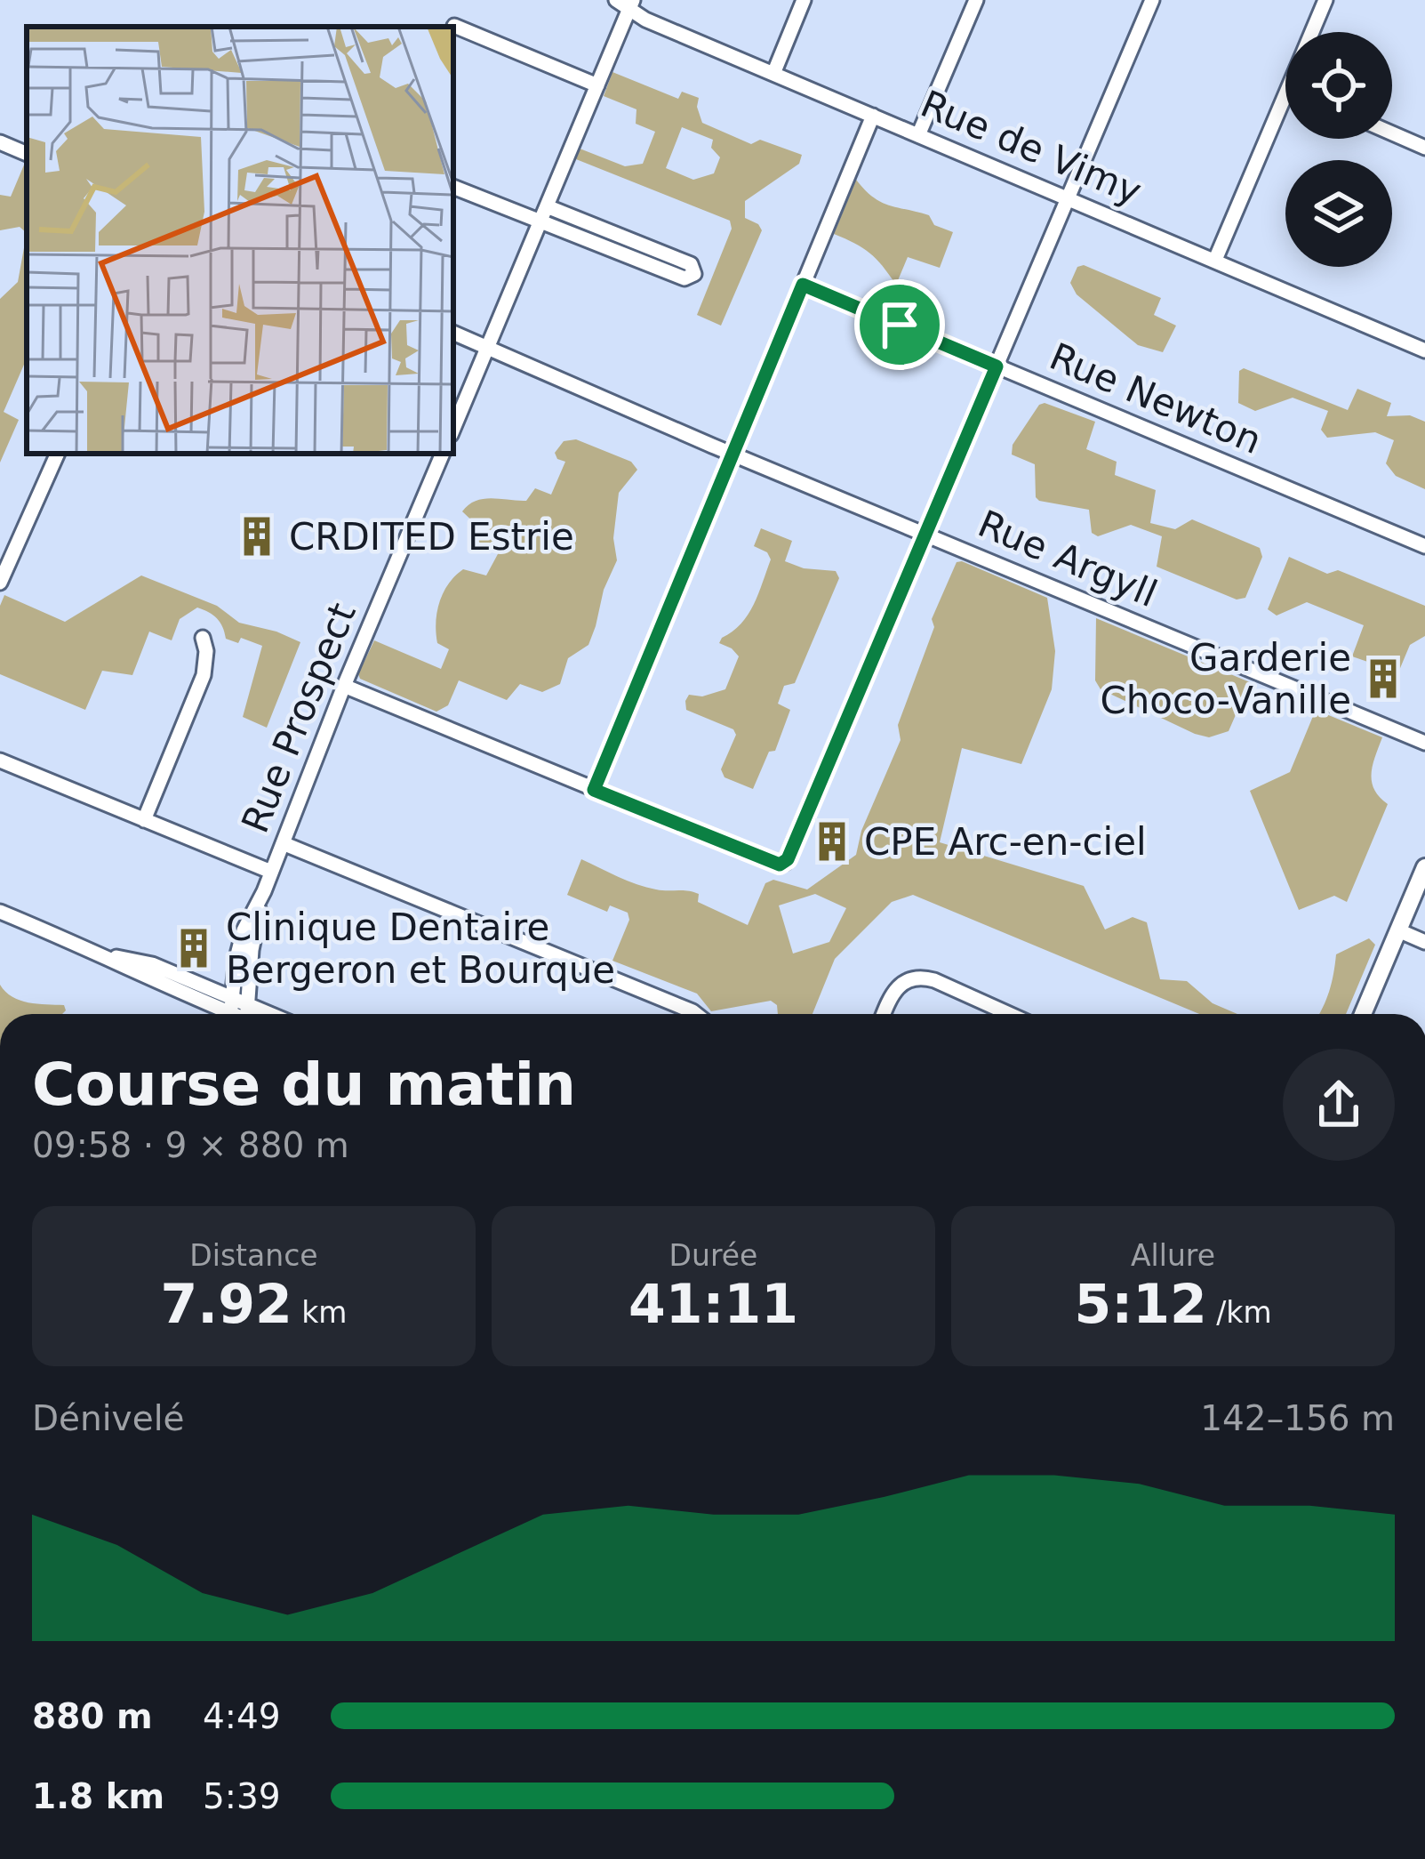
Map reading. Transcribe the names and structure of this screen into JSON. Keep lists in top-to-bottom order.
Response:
{
  "streets": {
    "street": [
      "Rue de Vimy",
      "Rue Newton",
      "Rue Argyll",
      "Rue Prospect"
    ]
  },
  "places": {
    "building": [
      "CRDITED Estrie",
      "Garderie Choco-Vanille",
      "CPE Arc-en-ciel",
      "Clinique Dentaire Bergeron et Bourque"
    ]
  },
  "page": {
    "heading": ["Course du matin", "09:58 · 9 × 880 m"],
    "stats": [
      ["Distance", "7.92 km"],
      ["Durée", "41:11"],
      ["Allure", "5:12 /km"]
    ],
    "chart": ["Dénivelé", "142–156 m"],
    "list": [
      {
        "name": "880 m",
        "note": "4:49"
      },
      {
        "name": "1.8 km",
        "note": "5:39"
      }
    ]
  }
}
